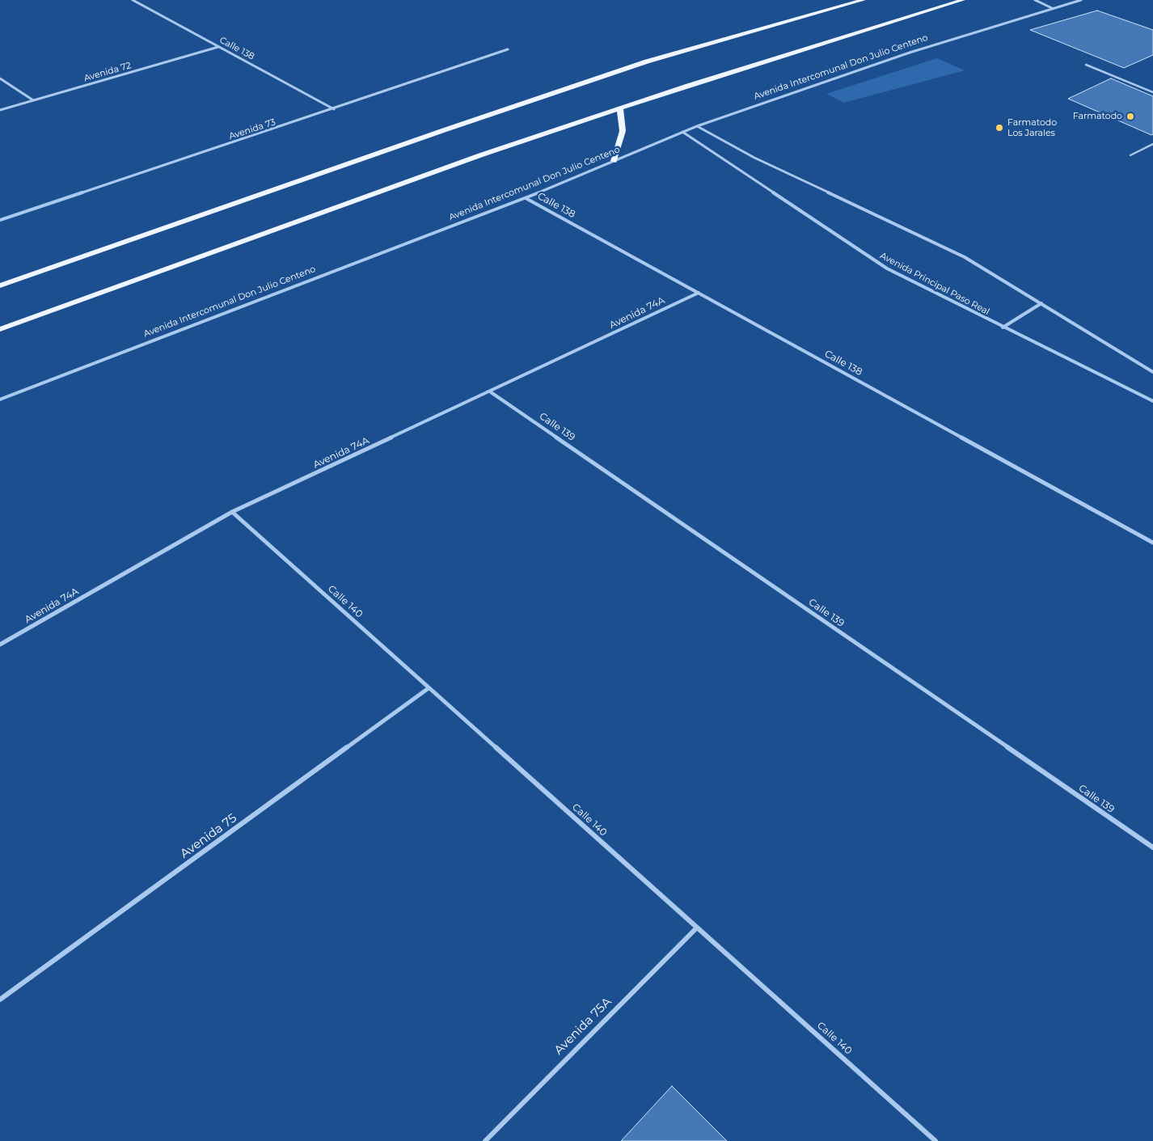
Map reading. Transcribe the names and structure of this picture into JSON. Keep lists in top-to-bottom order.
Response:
{
  "streets": {
    "street": [
      "Calle 138",
      "Avenida Intercomunal Don Julio Centeno",
      "Avenida 72",
      "Avenida 73",
      "Avenida Principal Paso Real",
      "Avenida 74A",
      "Calle 139",
      "Calle 140",
      "Avenida 75",
      "Avenida 75A"
    ]
  },
  "crossings": [
    ["Calle 138", "Avenida Intercomunal Don Julio Centeno"],
    ["Calle 138", "Avenida 72"],
    ["Calle 138", "Avenida 73"],
    ["Calle 138", "Avenida 74A"],
    ["Avenida Intercomunal Don Julio Centeno", "Avenida Principal Paso Real"],
    ["Avenida 74A", "Calle 139"],
    ["Avenida 74A", "Calle 140"],
    ["Calle 140", "Avenida 75"],
    ["Calle 140", "Avenida 75A"]
  ],
  "places": ["Farmatodo", "Farmatodo Los Jarales"]
}
